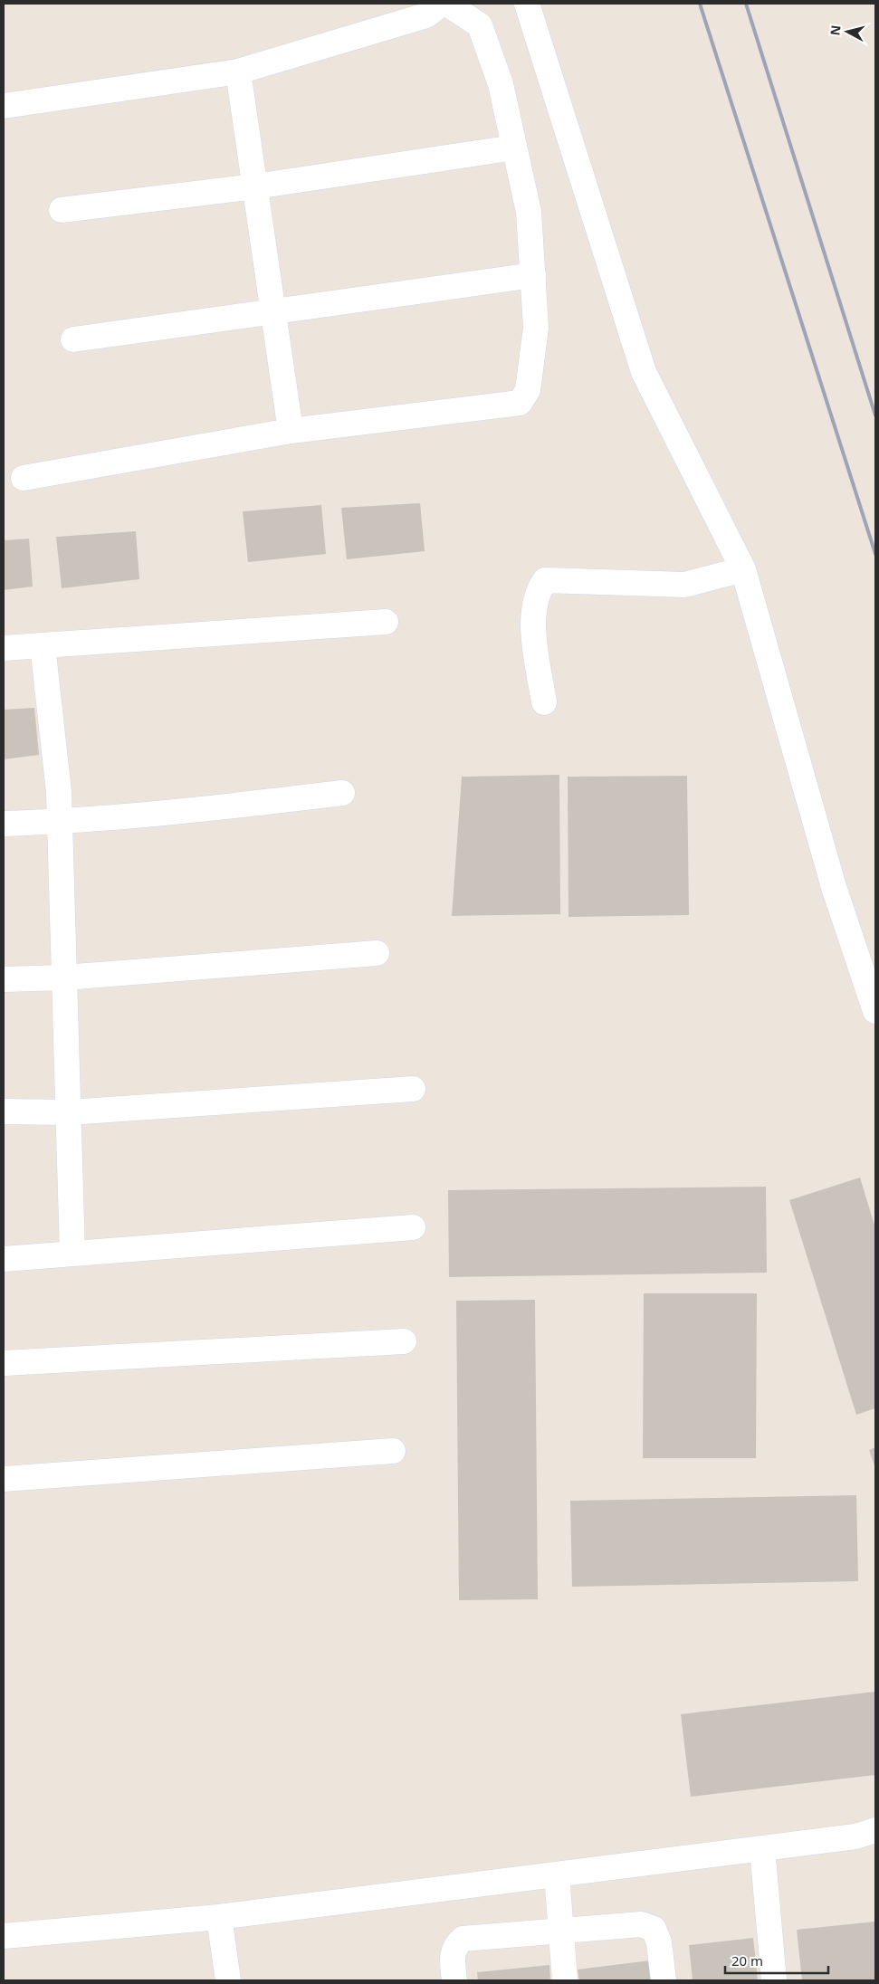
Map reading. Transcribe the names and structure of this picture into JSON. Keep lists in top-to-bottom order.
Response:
{
  "scale_bar": "20 m",
  "north": "left"
}
